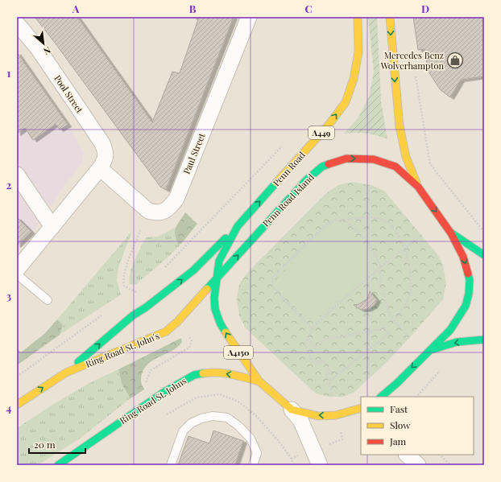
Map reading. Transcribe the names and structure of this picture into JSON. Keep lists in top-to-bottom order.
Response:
{
  "streets": {
    "highway": [
      "A449",
      "Penn Road",
      "Penn Road Island",
      "Ring Road St. John's",
      "A4150",
      "Ring Road St. Johns"
    ],
    "street": ["Pool Street", "Paul Street"]
  },
  "crossings": [
    ["Pool Street", "Paul Street"],
    ["Penn Road", "Penn Road Island"],
    ["Penn Road", "Ring Road St. John's"],
    ["Penn Road", "A4150"],
    ["Penn Road Island", "Ring Road St. John's"],
    ["Penn Road Island", "A4150"],
    ["Ring Road St. John's", "A4150"],
    ["A4150", "Ring Road St. Johns"]
  ],
  "one_way": ["Penn Road", "Ring Road St. Johns"],
  "places": {
    "shop": ["Mercedes Benz Wolverhampton"]
  },
  "legend": ["Fast", "Slow", "Jam"],
  "scale_bar": "20 m",
  "north": "bottom right",
  "grid": {
    "columns": [
      "A",
      "B",
      "C",
      "D"
    ],
    "rows": [
      "1",
      "2",
      "3",
      "4"
    ]
  }
}
